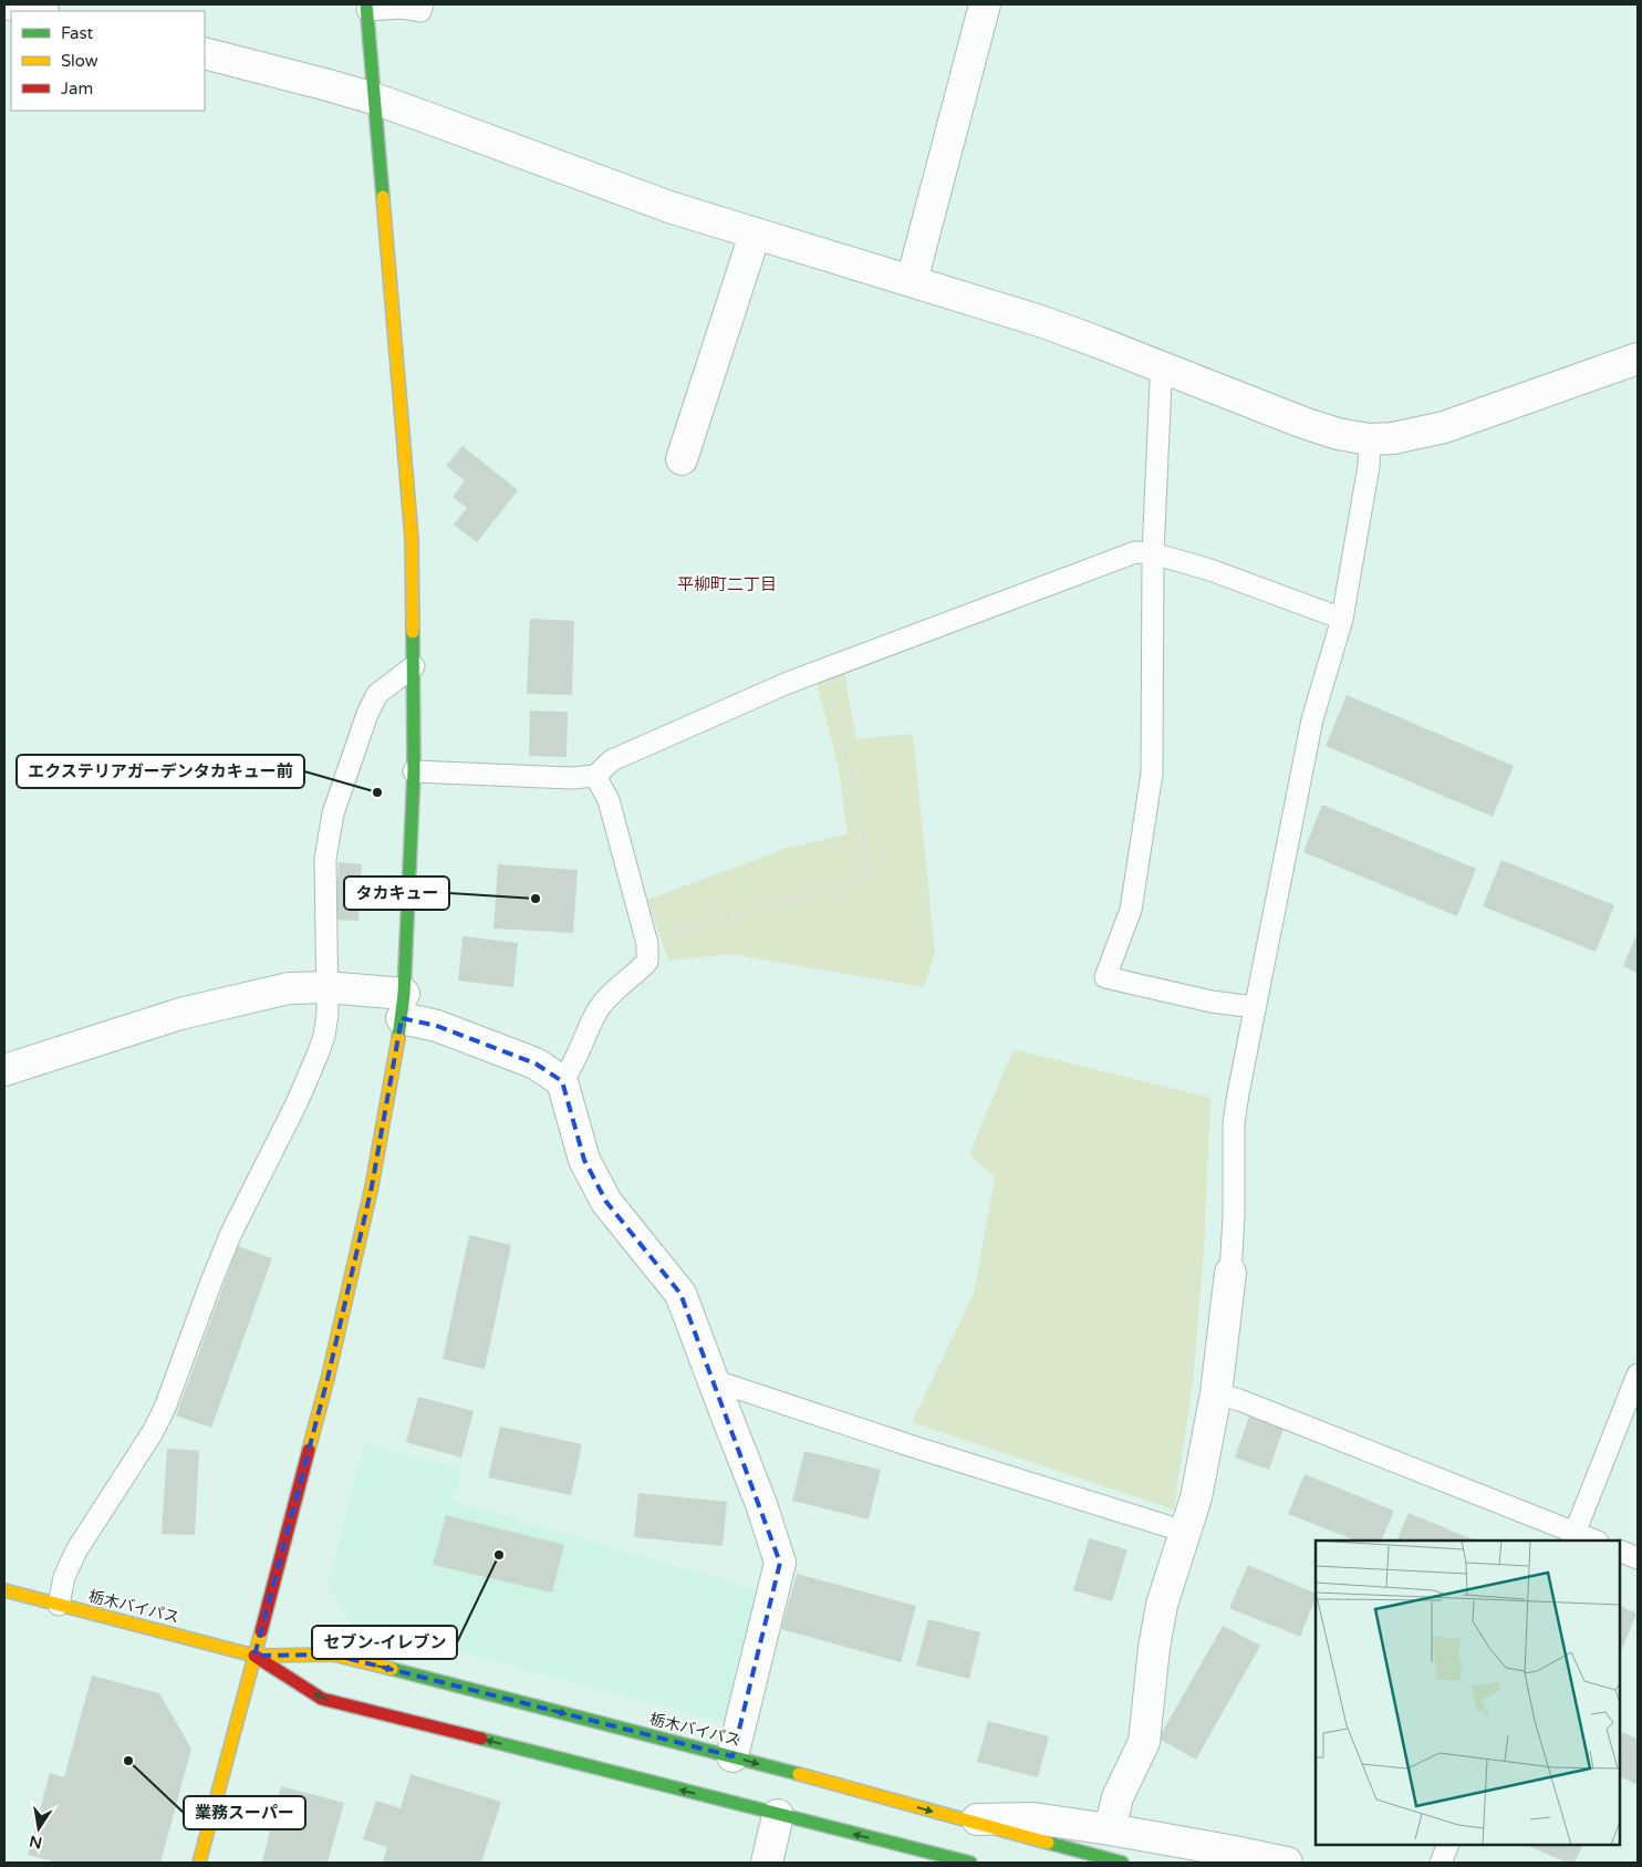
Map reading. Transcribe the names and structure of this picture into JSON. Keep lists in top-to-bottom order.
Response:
{
  "streets": {
    "main road": ["栃木バイパス"]
  },
  "districts": ["平柳町二丁目"],
  "places": [
    "エクステリアガーデンタカキュー前",
    "タカキュー",
    "セブン-イレブン",
    "業務スーパー"
  ],
  "legend": ["Fast", "Slow", "Jam"],
  "north": "bottom"
}
